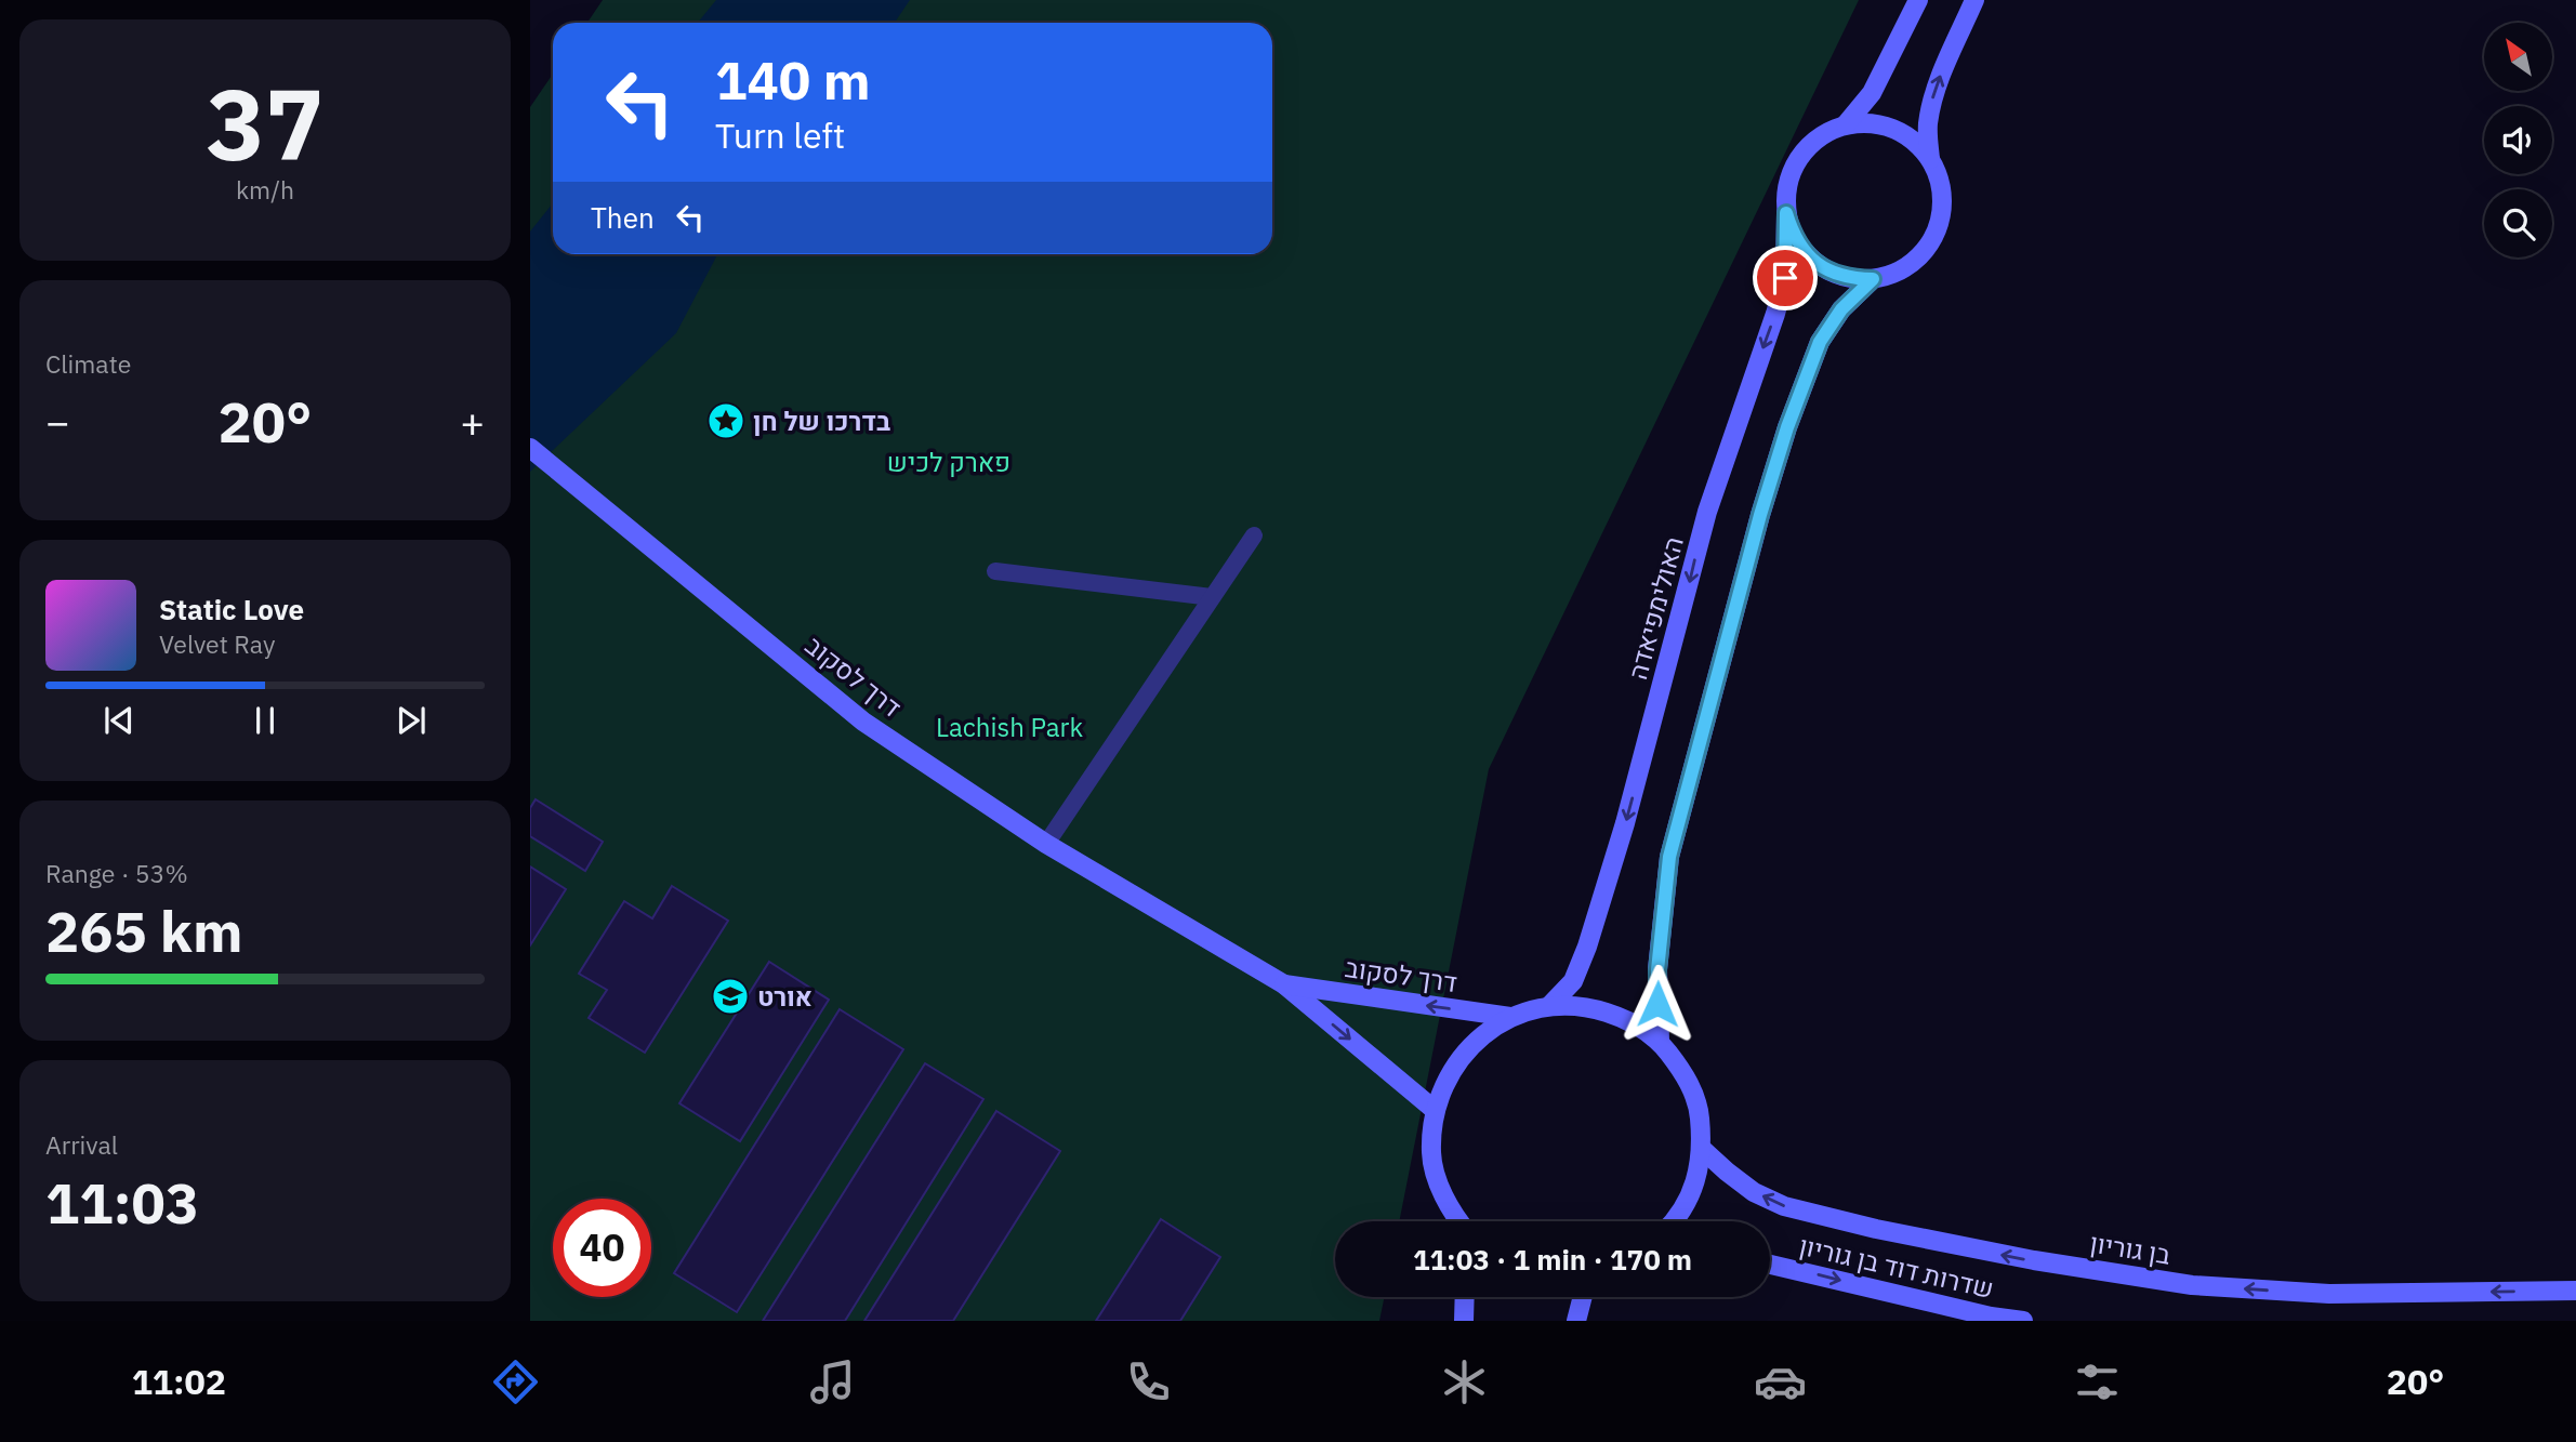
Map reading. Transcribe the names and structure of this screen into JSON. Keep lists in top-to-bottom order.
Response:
{
  "streets": {
    "street": [
      "האולימפיאדה",
      "דרך לסקוב",
      "בן גוריון",
      "שדרות דוד בן גוריון"
    ]
  },
  "one_way": ["בן גוריון", "שדרות דוד בן גוריון"],
  "parks": ["פארק לכיש", "Lachish Park"],
  "places": {
    "place": ["בדרכו של חן"],
    "school or university": ["אורט"]
  },
  "north": "top left",
  "page": {
    "tile": [
      ["37", "km/h"],
      "Climate",
      ["Range · 53%", "265 km"],
      ["Arrival", "11:03"]
    ],
    "turn": ["140 m", "Turn left"],
    "then": "Then",
    "heat": ["−", "20°", "+"],
    "song": ["Static Love", "Velvet Ray"],
    "limit": "40",
    "trip": "11:03 · 1 min · 170 m",
    "tabs": ["11:02", "20°"]
  }
}
